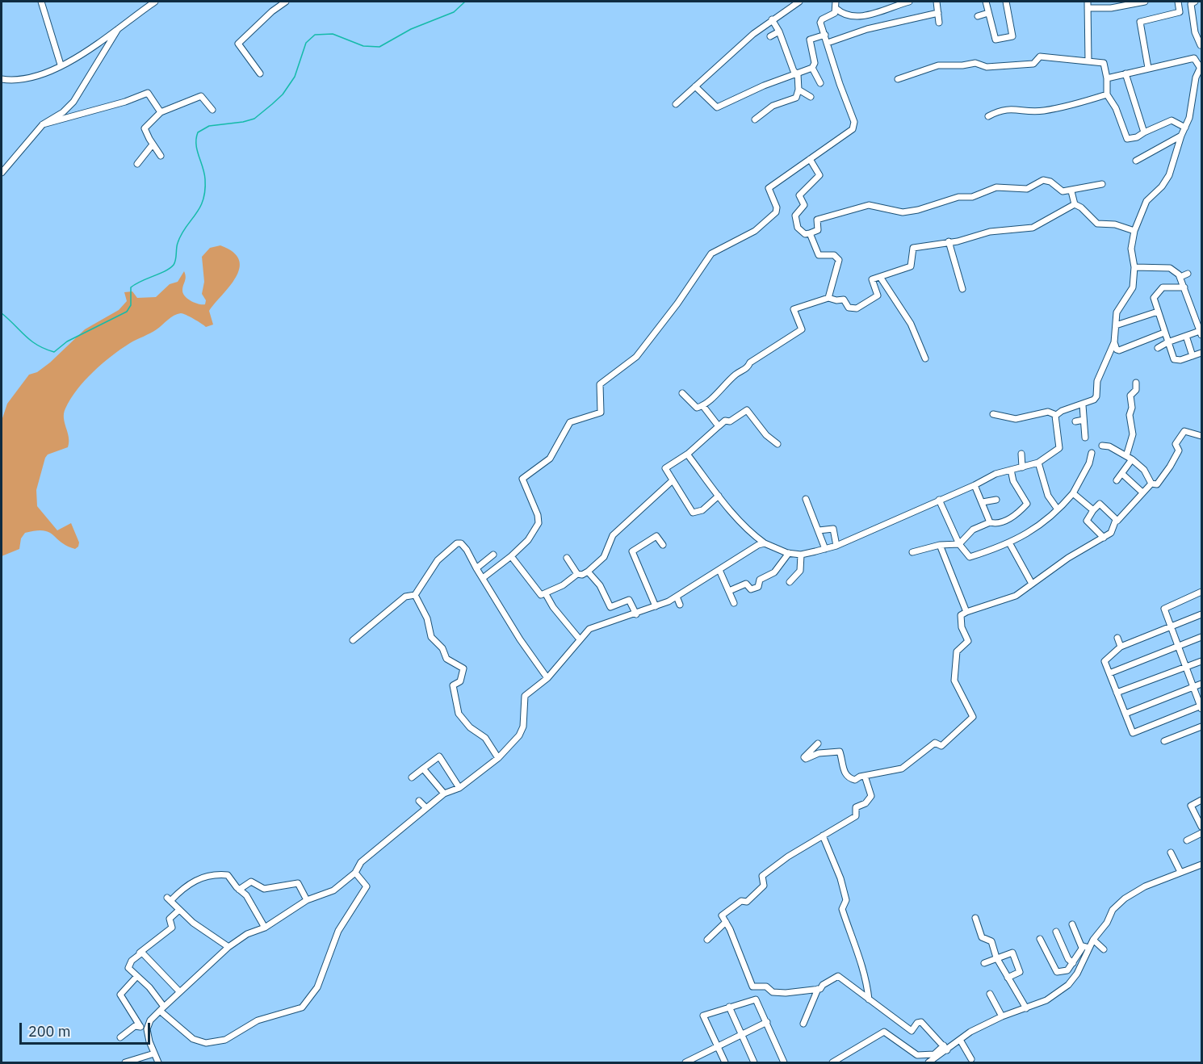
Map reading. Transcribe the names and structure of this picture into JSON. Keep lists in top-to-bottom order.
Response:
{
  "scale_bar": "200 m"
}
